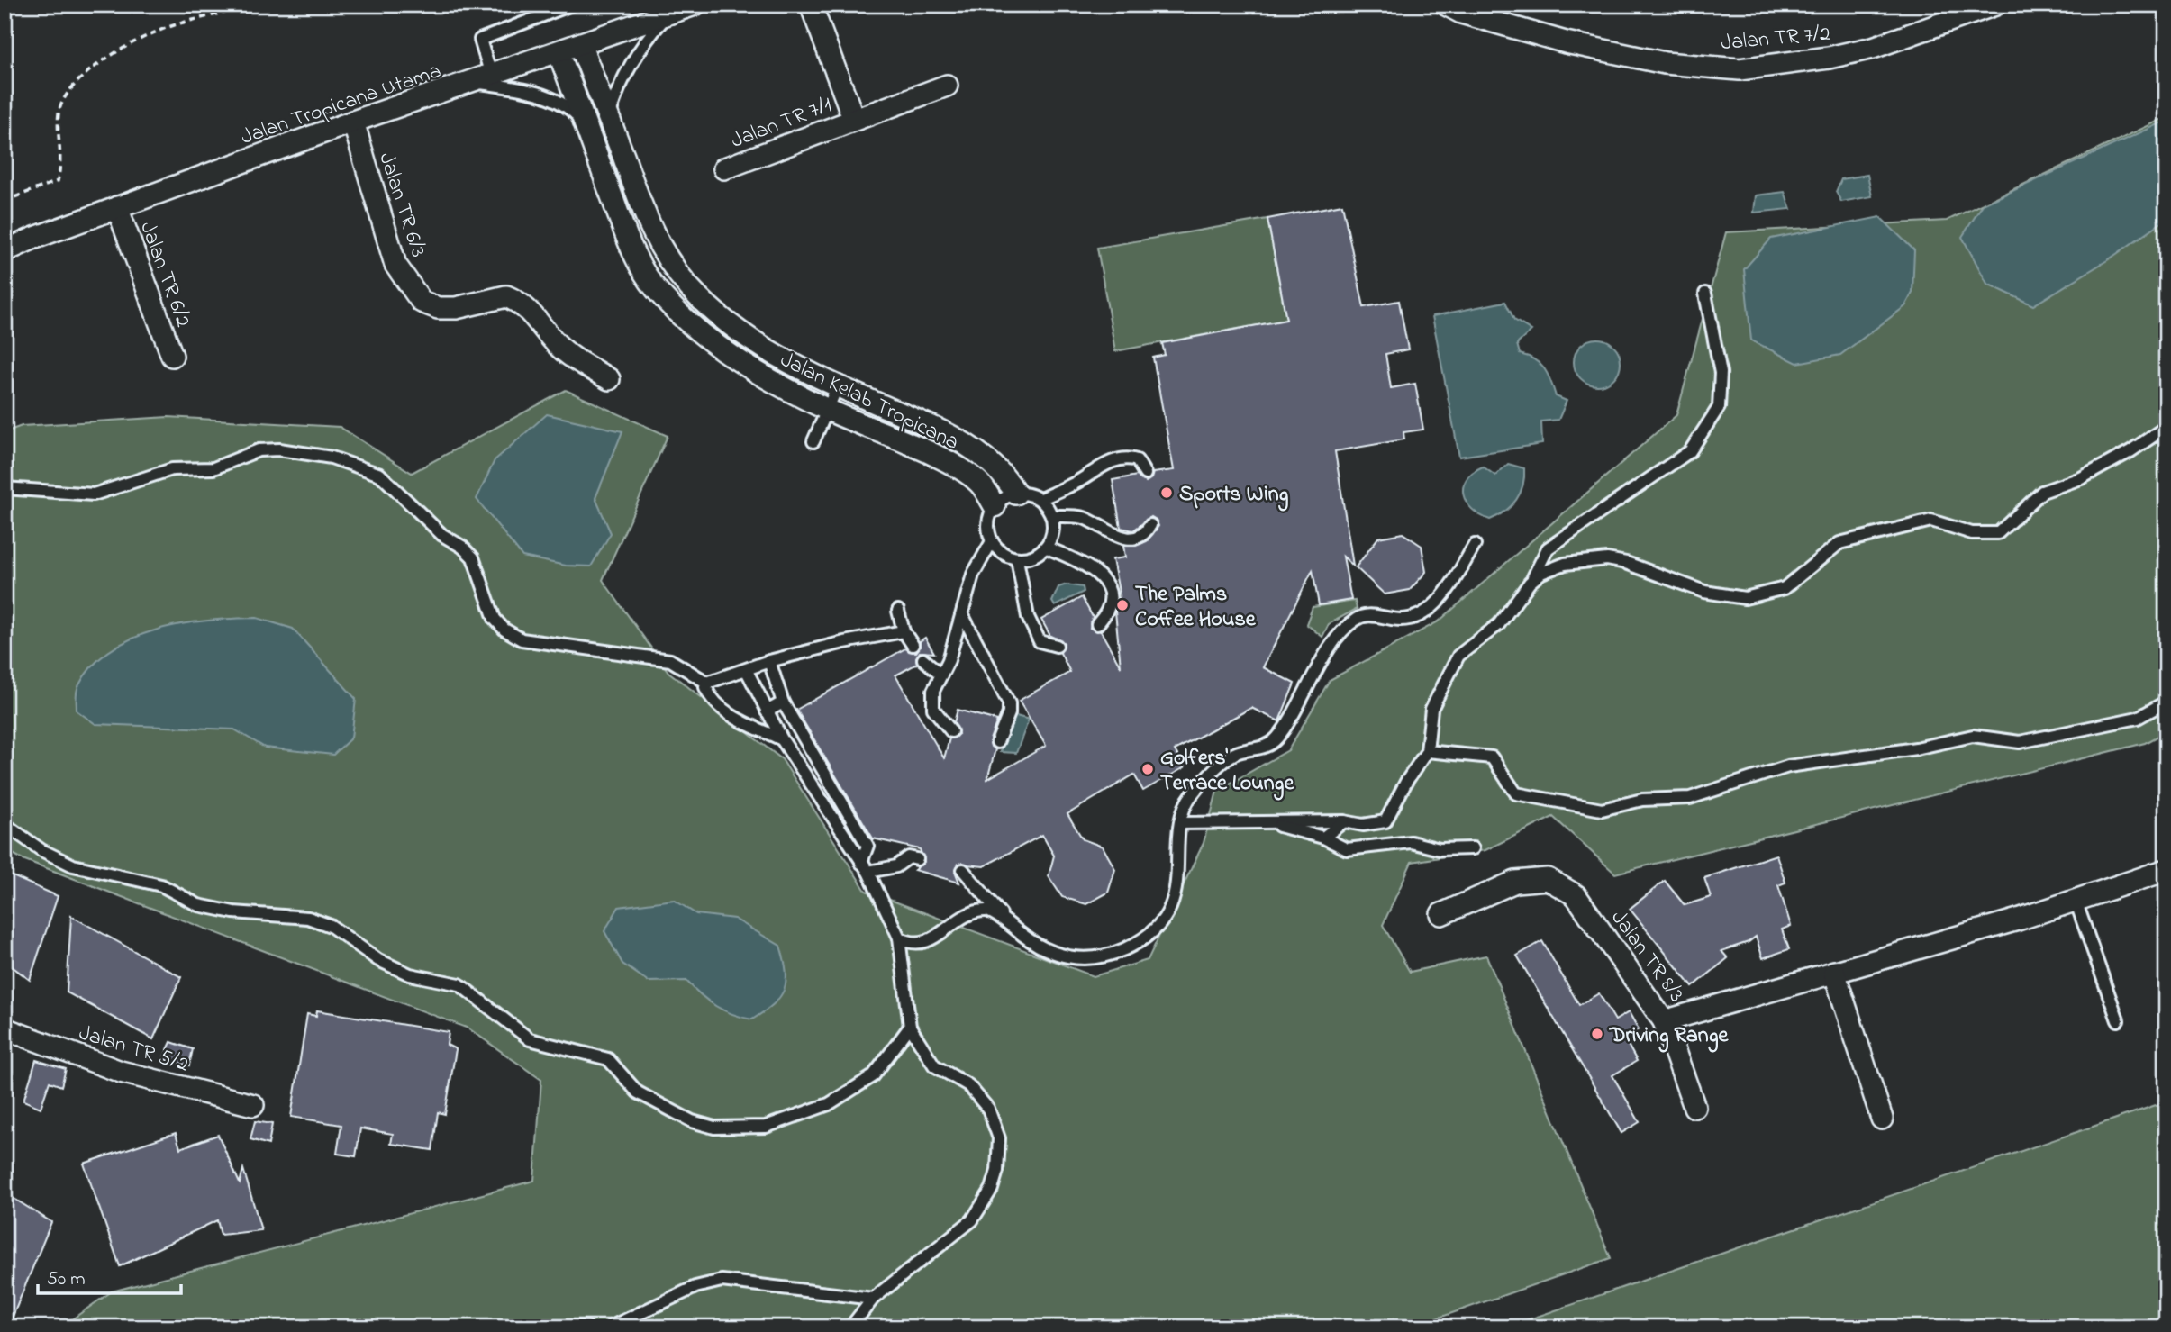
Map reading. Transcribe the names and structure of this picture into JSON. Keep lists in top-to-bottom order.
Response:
{
  "streets": {
    "street": [
      "Jalan TR 7/2",
      "Jalan Tropicana Utama",
      "Jalan TR 7/1",
      "Jalan TR 6/3",
      "Jalan TR 6/2",
      "Jalan Kelab Tropicana",
      "Jalan TR 8/3",
      "Jalan TR 5/2"
    ]
  },
  "crossings": [
    ["Jalan Tropicana Utama", "Jalan TR 6/3"],
    ["Jalan Tropicana Utama", "Jalan TR 6/2"],
    ["Jalan Tropicana Utama", "Jalan Kelab Tropicana"]
  ],
  "places": [
    "Sports Wing",
    "The Palms Coffee House",
    "Golfers' Terrace Lounge",
    "Driving Range"
  ],
  "scale_bar": "50 m"
}
